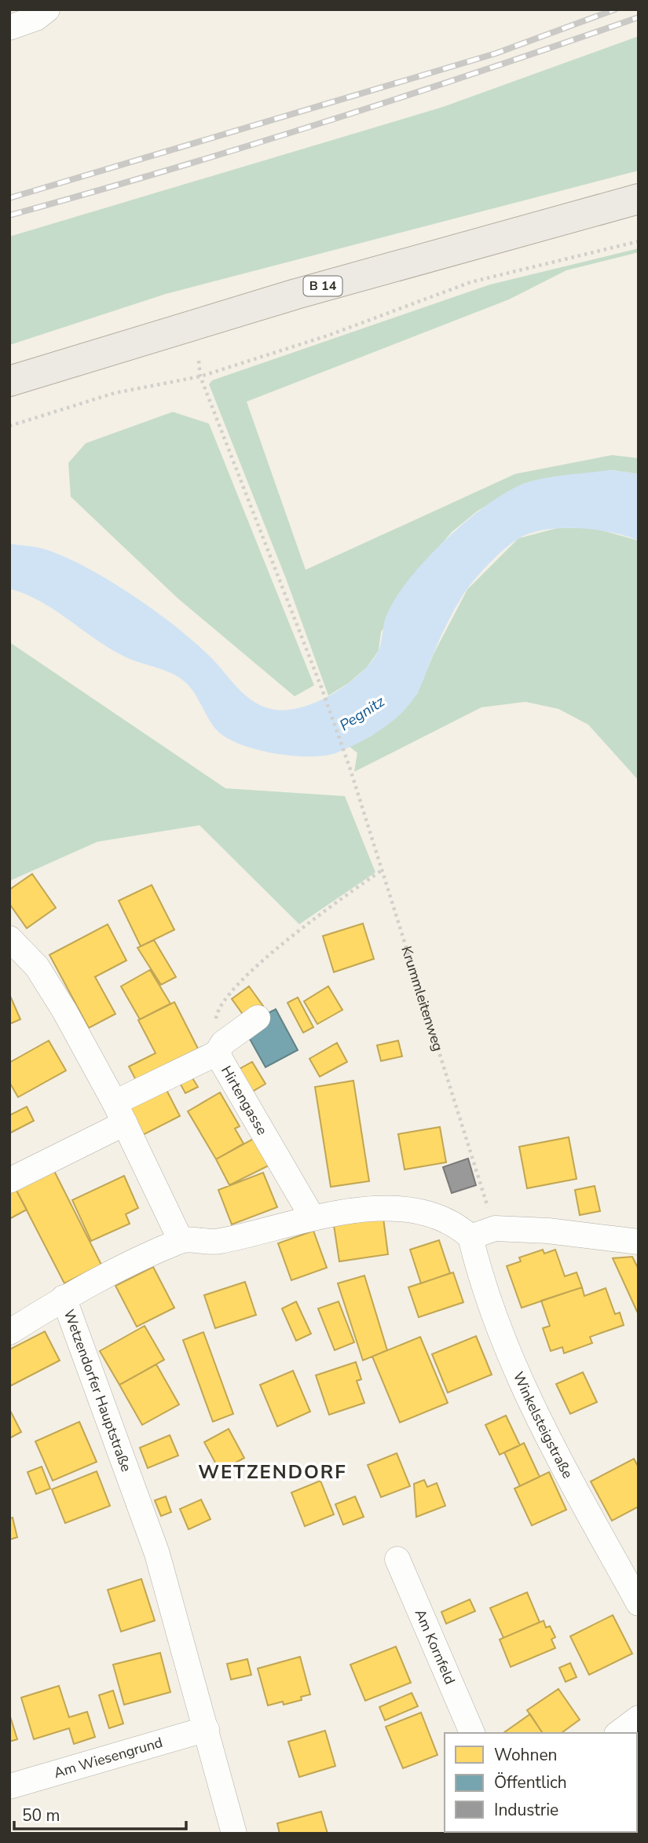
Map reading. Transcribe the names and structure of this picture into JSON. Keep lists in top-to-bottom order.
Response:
{
  "streets": {
    "main road": ["B 14"],
    "street": [
      "Hirtengasse",
      "Wetzendorfer Hauptstraße",
      "Winkelsteigstraße",
      "Am Kornfeld",
      "Am Wiesengrund"
    ],
    "path": ["Krummleitenweg"]
  },
  "crossings": [
    ["Hirtengasse", "Wetzendorfer Hauptstraße"],
    ["Wetzendorfer Hauptstraße", "Winkelsteigstraße"],
    ["Wetzendorfer Hauptstraße", "Am Wiesengrund"]
  ],
  "districts": ["WETZENDORF"],
  "water": ["Pegnitz"],
  "legend": ["Wohnen", "Öffentlich", "Industrie"],
  "scale_bar": "50 m"
}
